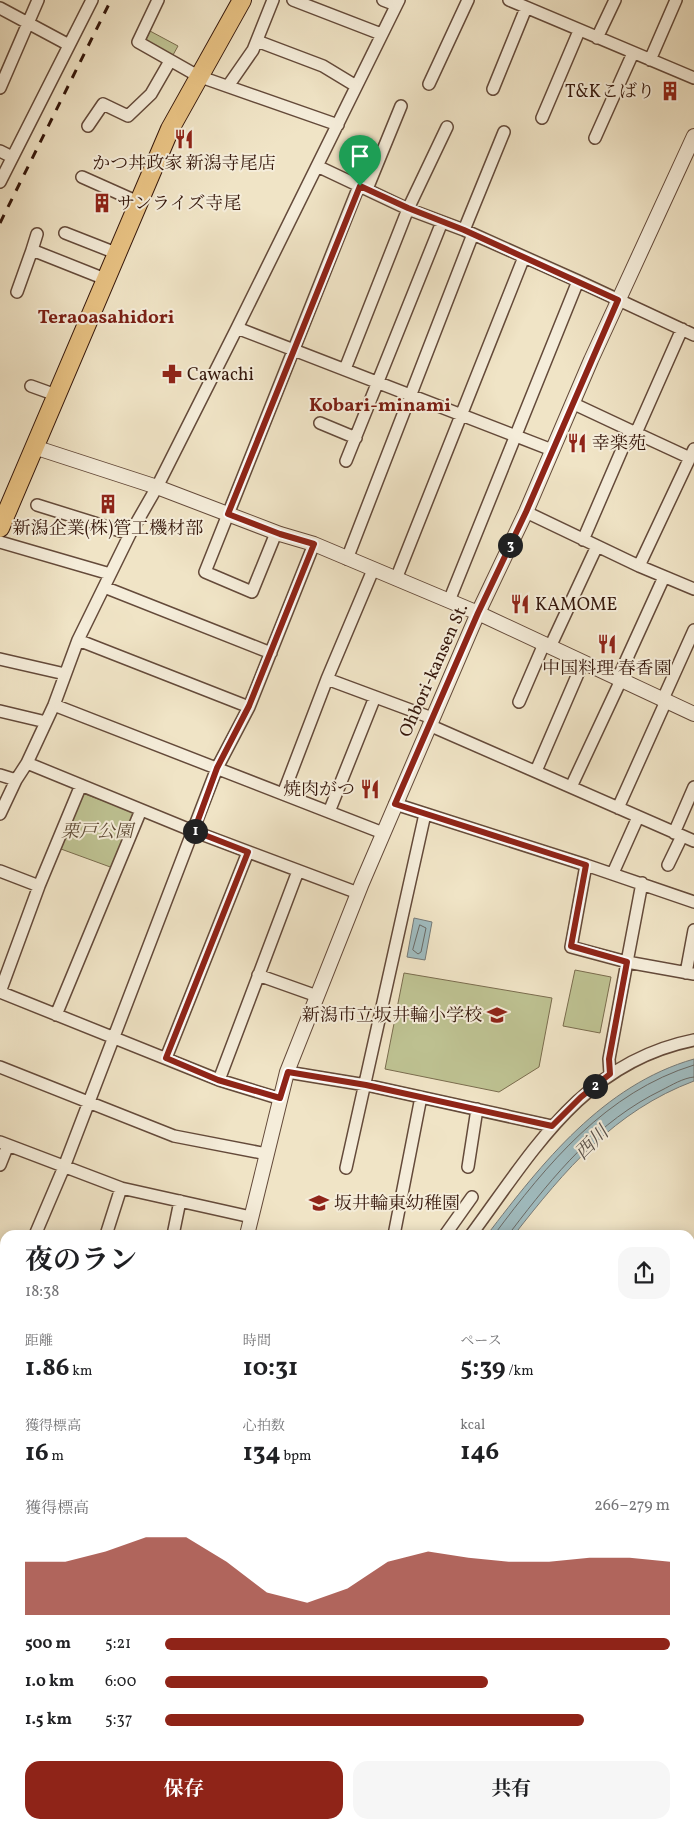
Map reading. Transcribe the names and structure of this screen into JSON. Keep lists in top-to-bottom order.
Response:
{
  "streets": {
    "street": ["Ohbori-kansen St."]
  },
  "districts": ["Teraoasahidori", "Kobari-minami"],
  "water": ["西川"],
  "parks": ["栗戸公園"],
  "places": {
    "building": ["T&Kこばり", "サンライズ寺尾", "新潟企業(株)管工機材部"],
    "restaurant": [
      "かつ丼政家 新潟寺尾店",
      "幸楽苑",
      "KAMOME",
      "中国料理 春香園",
      "焼肉がつ"
    ],
    "pharmacy": ["Cawachi"],
    "school or university": ["新潟市立坂井輪小学校", "坂井輪東幼稚園"]
  },
  "page": {
    "pins": ["3", "1", "2"],
    "heading": ["夜のラン", "18:38"],
    "stats": [
      ["距離", "1.86 km"],
      ["時間", "10:31"],
      ["ペース", "5:39 /km"],
      ["獲得標高", "16 m"],
      ["心拍数", "134 bpm"],
      ["kcal", "146"]
    ],
    "chart": ["獲得標高", "266–279 m"],
    "list": [
      {
        "name": "500 m",
        "note": "5:21"
      },
      {
        "name": "1.0 km",
        "note": "6:00"
      },
      {
        "name": "1.5 km",
        "note": "5:37"
      }
    ],
    "buttons": ["保存", "共有"]
  }
}
